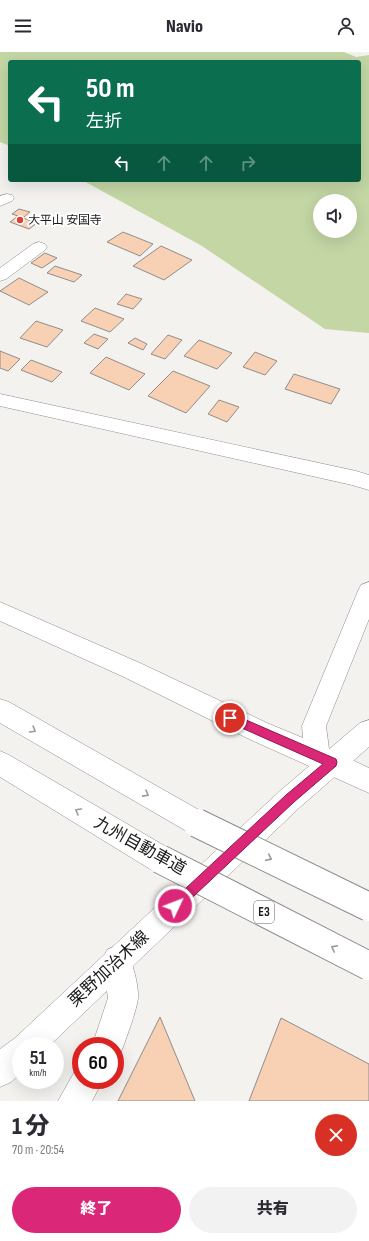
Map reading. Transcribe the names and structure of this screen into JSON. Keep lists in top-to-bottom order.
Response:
{
  "streets": {
    "main road": ["九州自動車道", "E3", "栗野加治木線"]
  },
  "places": ["大平山 安国寺"],
  "page": {
    "header": "Navio",
    "turn": ["50 m", "左折"],
    "speed": "51 km/h",
    "limit": "60",
    "heading": ["1 分", "70 m · 20:54"],
    "buttons": ["終了", "共有"]
  }
}
